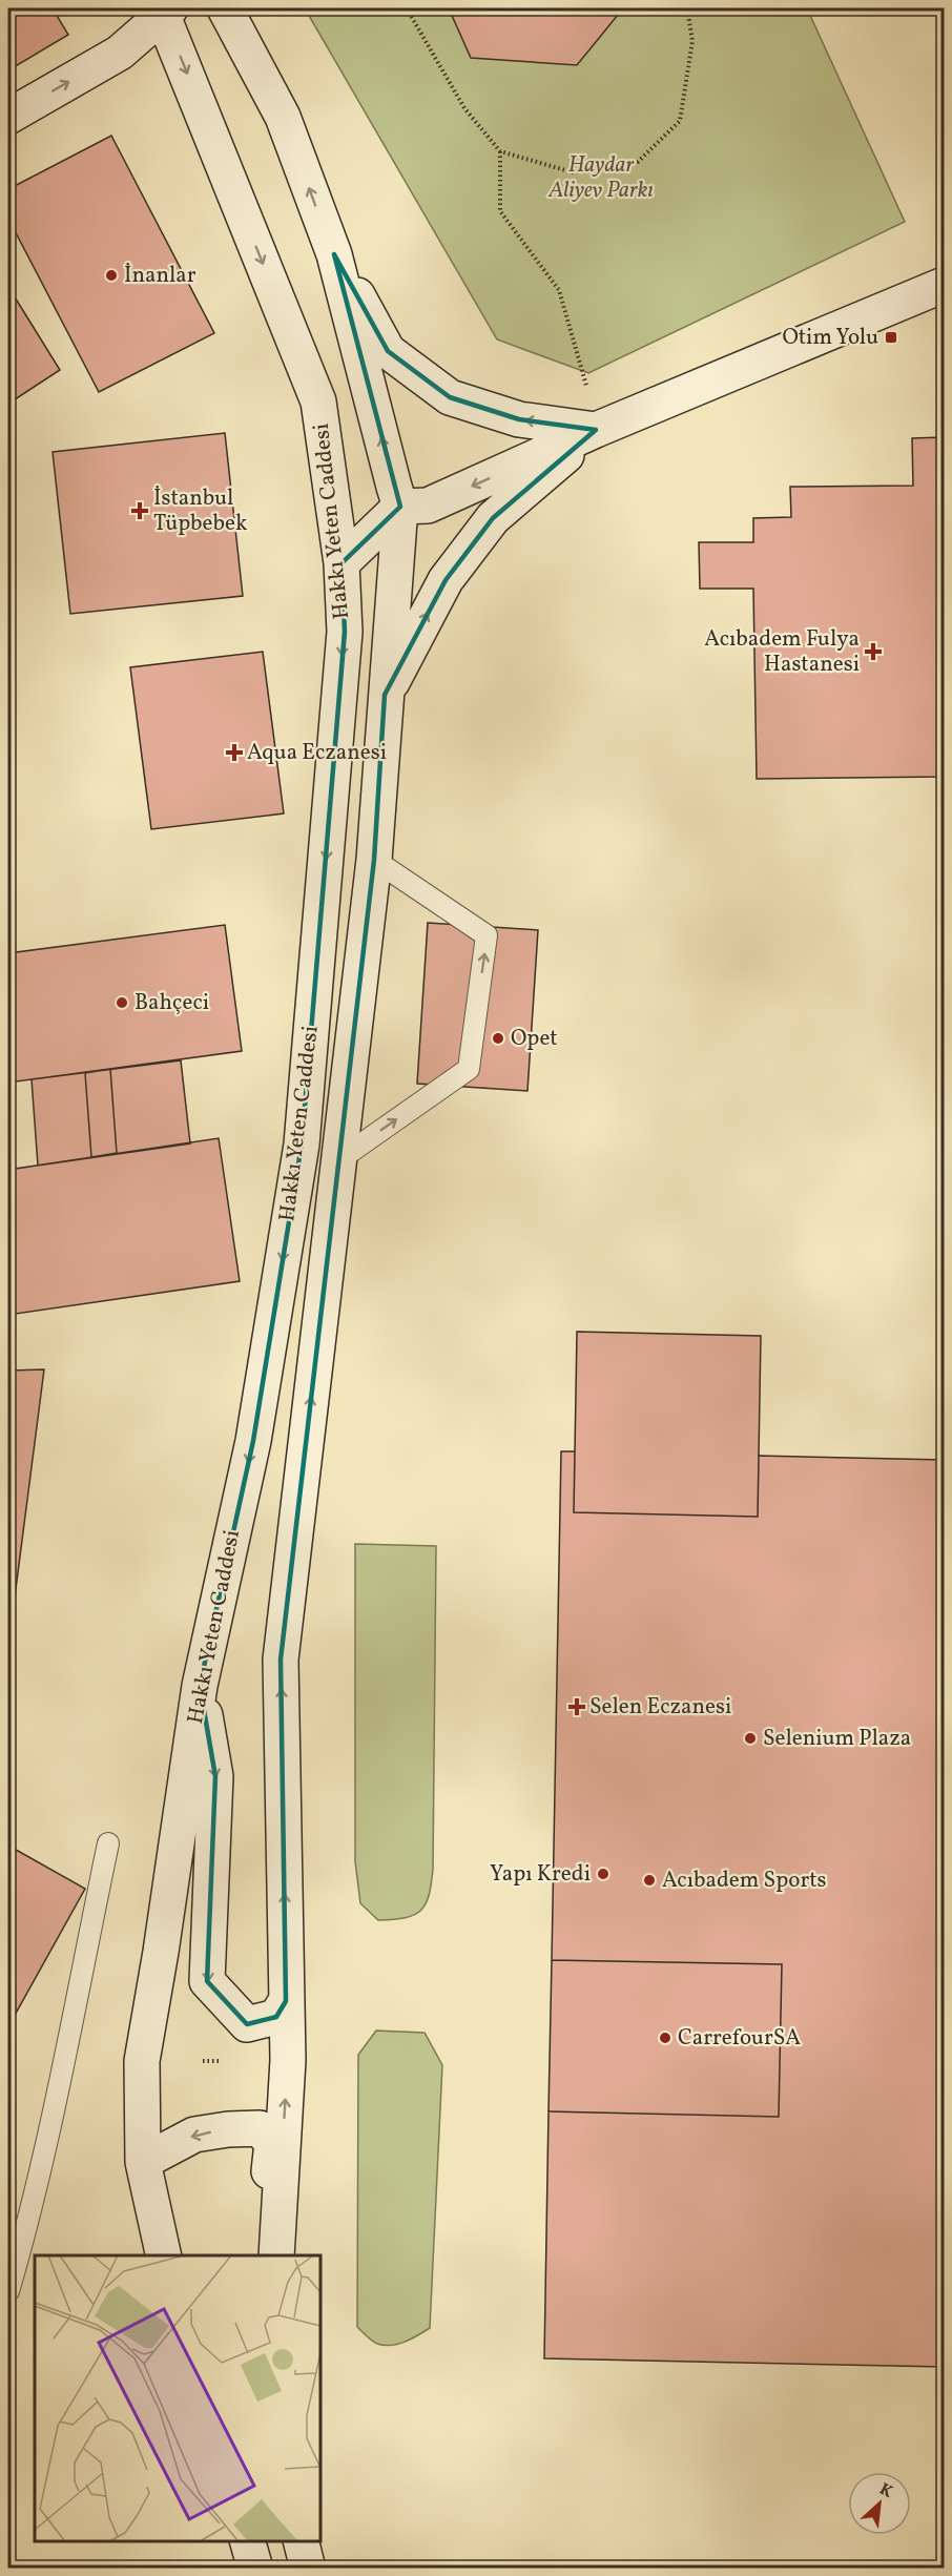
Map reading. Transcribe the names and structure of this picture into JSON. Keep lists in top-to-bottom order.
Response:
{
  "streets": {
    "main road": ["Hakkı Yeten Caddesi"]
  },
  "parks": ["Haydar Aliyev Parkı"],
  "places": {
    "other": [
      "İnanlar",
      "Bahçeci",
      "Opet",
      "Selenium Plaza",
      "Yapı Kredi",
      "Acıbadem Sports",
      "CarrefourSA"
    ],
    "transit": ["Otim Yolu"],
    "health": [
      "İstanbul Tüpbebek",
      "Acıbadem Fulya Hastanesi",
      "Aqua Eczanesi",
      "Selen Eczanesi"
    ]
  },
  "north": "top right"
}
